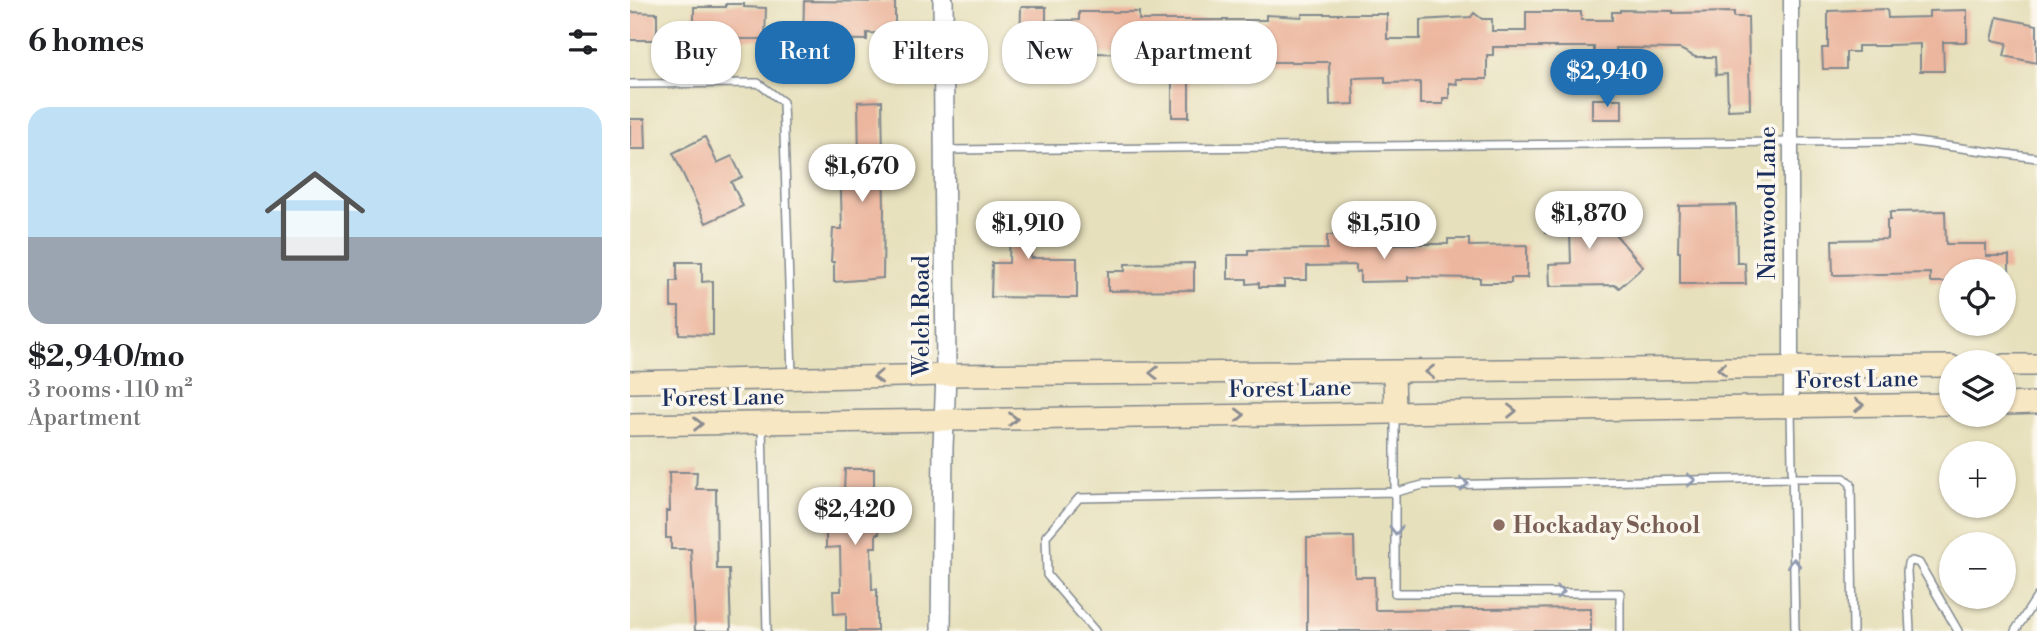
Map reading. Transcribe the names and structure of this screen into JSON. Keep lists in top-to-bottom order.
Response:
{
  "streets": {
    "main road": ["Forest Lane"],
    "street": ["Nanwood Lane", "Welch Road"]
  },
  "crossings": [
    ["Nanwood Lane", "Forest Lane"],
    ["Welch Road", "Forest Lane"]
  ],
  "places": ["Hockaday School"],
  "page": {
    "heading": "6 homes",
    "chip": [
      "Buy",
      "Rent",
      "Filters",
      "New",
      "Apartment"
    ],
    "price": [
      "$2,940",
      "$1,670",
      "$1,870",
      "$1,910",
      "$1,510",
      "$2,420"
    ],
    "list": [
      {
        "name": "$2,940/mo",
        "note": "3 rooms · 110 m² · Apartment"
      }
    ],
    "map_buttons": ["+", "−"]
  }
}
